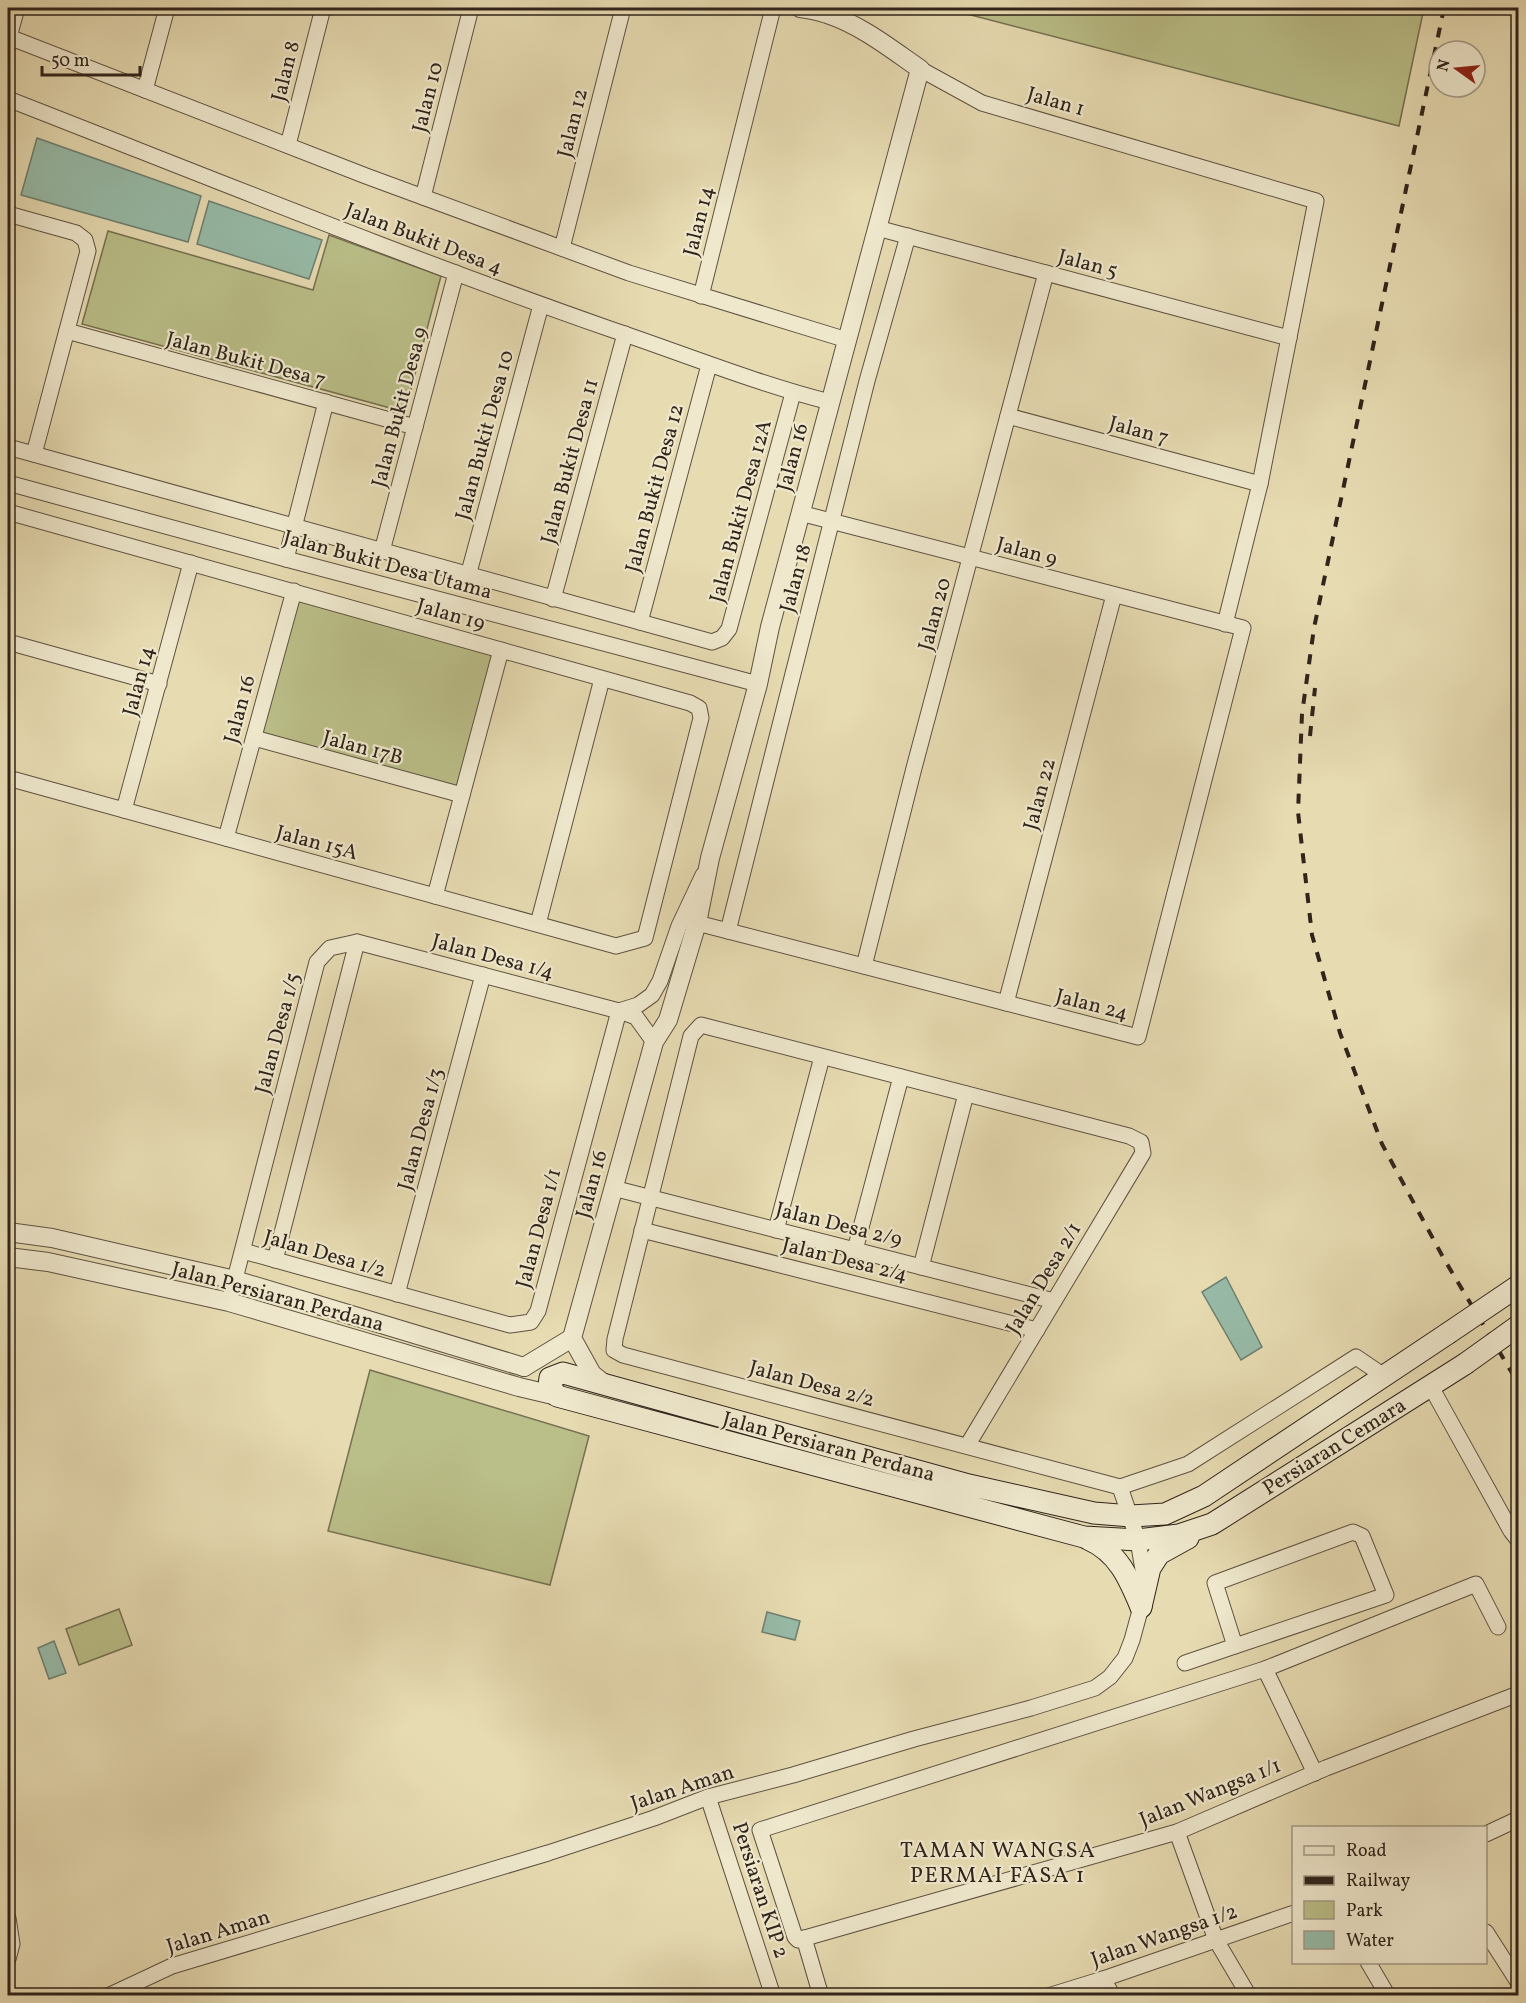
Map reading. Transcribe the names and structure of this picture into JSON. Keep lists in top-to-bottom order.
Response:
{
  "streets": {
    "main road": ["Jalan Persiaran Perdana", "Persiaran Cemara"],
    "street": [
      "Jalan 8",
      "Jalan 10",
      "Jalan 1",
      "Jalan 12",
      "Jalan 14",
      "Jalan Bukit Desa 4",
      "Jalan 5",
      "Jalan Bukit Desa 7",
      "Jalan Bukit Desa 9",
      "Jalan 7",
      "Jalan Bukit Desa 10",
      "Jalan 16",
      "Jalan Bukit Desa 11",
      "Jalan Bukit Desa 12",
      "Jalan Bukit Desa 12A",
      "Jalan 9",
      "Jalan Bukit Desa Utama",
      "Jalan 18",
      "Jalan 19",
      "Jalan 20",
      "Jalan 17B",
      "Jalan 22",
      "Jalan 15A",
      "Jalan Desa 1/4",
      "Jalan 24",
      "Jalan Desa 1/5",
      "Jalan Desa 1/3",
      "Jalan Desa 2/9",
      "Jalan Desa 1/1",
      "Jalan Desa 1/2",
      "Jalan Desa 2/4",
      "Jalan Desa 2/1",
      "Jalan Desa 2/2",
      "Jalan Aman",
      "Jalan Wangsa 1/1",
      "Persiaran KIP 2",
      "Jalan Wangsa 1/2"
    ]
  },
  "crossings": [
    ["Jalan 1", "Jalan 5"],
    ["Jalan 1", "Jalan 16"],
    ["Jalan 14", "Jalan 19"],
    ["Jalan 14", "Jalan 15A"],
    ["Jalan Bukit Desa 4", "Jalan Bukit Desa 9"],
    ["Jalan Bukit Desa 4", "Jalan Bukit Desa 10"],
    ["Jalan Bukit Desa 4", "Jalan 16"],
    ["Jalan Bukit Desa 4", "Jalan Bukit Desa 11"],
    ["Jalan Bukit Desa 4", "Jalan Bukit Desa 12"],
    ["Jalan Bukit Desa 4", "Jalan Bukit Desa 12A"],
    ["Jalan 5", "Jalan 16"],
    ["Jalan 5", "Jalan 18"],
    ["Jalan 5", "Jalan 20"],
    ["Jalan Bukit Desa 7", "Jalan Bukit Desa 9"],
    ["Jalan Bukit Desa 9", "Jalan Bukit Desa Utama"],
    ["Jalan 7", "Jalan 20"],
    ["Jalan Bukit Desa 10", "Jalan Bukit Desa Utama"],
    ["Jalan 16", "Jalan 9"],
    ["Jalan 16", "Jalan Bukit Desa Utama"],
    ["Jalan 16", "Jalan 19"],
    ["Jalan 16", "Jalan 17B"],
    ["Jalan 16", "Jalan 15A"],
    ["Jalan 16", "Jalan Desa 1/4"],
    ["Jalan 16", "Jalan 24"],
    ["Jalan 16", "Jalan Desa 2/9"],
    ["Jalan 16", "Jalan Desa 1/1"],
    ["Jalan Bukit Desa 11", "Jalan Bukit Desa Utama"],
    ["Jalan Bukit Desa 12", "Jalan Bukit Desa Utama"],
    ["Jalan Bukit Desa 12A", "Jalan Bukit Desa Utama"],
    ["Jalan 9", "Jalan 18"],
    ["Jalan 9", "Jalan 20"],
    ["Jalan 9", "Jalan 22"],
    ["Jalan 9", "Jalan 24"],
    ["Jalan 18", "Jalan 24"],
    ["Jalan 19", "Jalan 15A"],
    ["Jalan 20", "Jalan 24"],
    ["Jalan 22", "Jalan 24"],
    ["Jalan Desa 1/4", "Jalan Desa 1/5"],
    ["Jalan Desa 1/4", "Jalan Desa 1/3"],
    ["Jalan Desa 1/4", "Jalan Desa 1/1"],
    ["Jalan Desa 1/5", "Jalan Desa 1/2"],
    ["Jalan Desa 1/5", "Jalan Persiaran Perdana"],
    ["Jalan Desa 1/3", "Jalan Desa 1/1"],
    ["Jalan Desa 1/3", "Jalan Desa 1/2"],
    ["Jalan Desa 2/9", "Jalan Desa 2/1"],
    ["Jalan Desa 2/9", "Jalan Desa 2/2"],
    ["Jalan Desa 1/1", "Jalan Desa 1/2"],
    ["Jalan Desa 2/4", "Jalan Desa 2/1"],
    ["Jalan Desa 2/4", "Jalan Desa 2/2"],
    ["Jalan Desa 2/1", "Jalan Desa 2/2"],
    ["Jalan Persiaran Perdana", "Persiaran Cemara"],
    ["Jalan Persiaran Perdana", "Jalan Aman"],
    ["Persiaran Cemara", "Jalan Aman"],
    ["Jalan Aman", "Persiaran KIP 2"]
  ],
  "districts": ["TAMAN WANGSA PERMAI FASA 1"],
  "legend": [
    "Road",
    "Railway",
    "Park",
    "Water"
  ],
  "scale_bar": "50 m",
  "north": "left"
}
